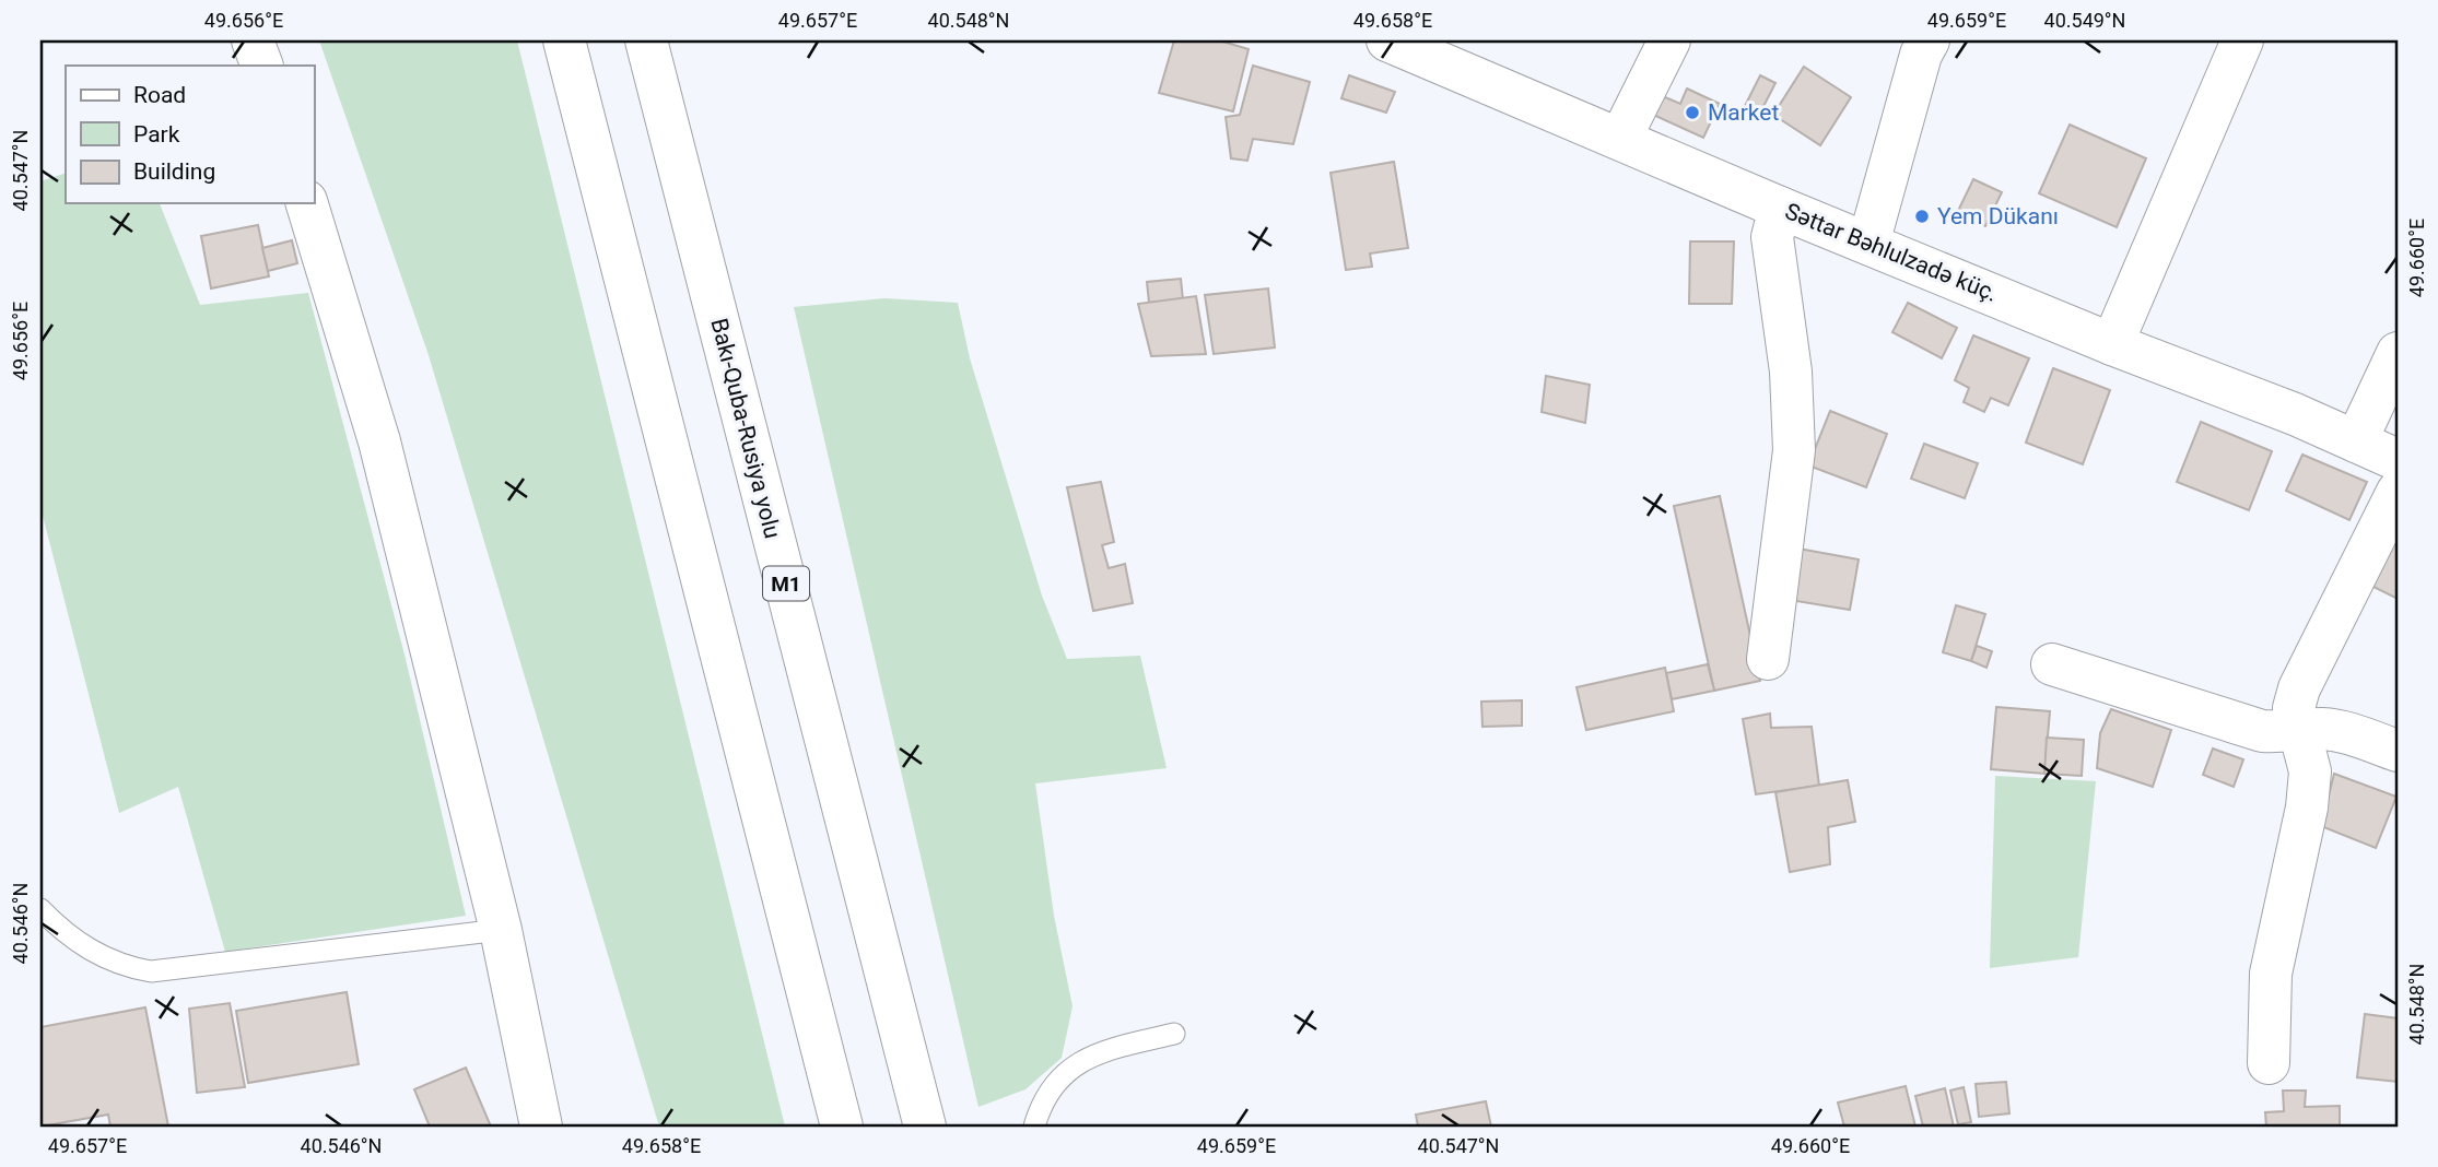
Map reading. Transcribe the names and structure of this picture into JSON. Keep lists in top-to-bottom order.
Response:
{
  "streets": {
    "main road": ["Səttar Bəhlulzadə küç.", "Bakı-Quba-Rusiya yolu", "M1"]
  },
  "places": ["Market", "Yem Dükanı"],
  "legend": ["Road", "Park", "Building"],
  "coordinates": [
    "49.656°E",
    "49.657°E",
    "40.548°N",
    "49.658°E",
    "49.659°E",
    "40.549°N",
    "40.547°N",
    "49.660°E",
    "40.546°N"
  ]
}
